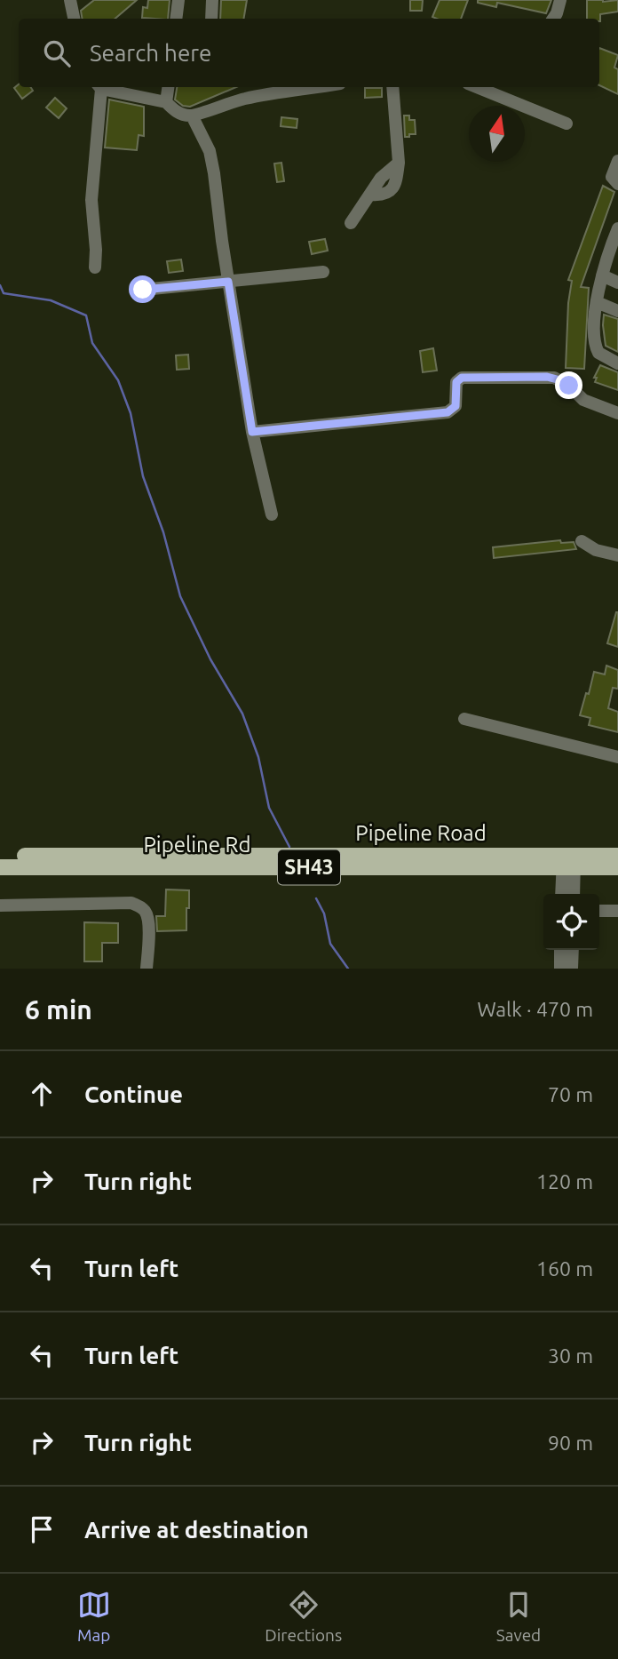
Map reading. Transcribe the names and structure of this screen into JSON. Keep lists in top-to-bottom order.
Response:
{
  "streets": {
    "main road": ["Pipeline Road", "Pipeline Rd", "SH43"]
  },
  "crossings": [
    ["Pipeline Road", "Pipeline Rd"]
  ],
  "north": "top",
  "page": {
    "search": "Search here",
    "heading": ["6 min", "Walk · 470 m"],
    "list": [
      ["Continue", "70 m"],
      ["Turn right", "120 m"],
      ["Turn left", "160 m"],
      ["Turn left", "30 m"],
      ["Turn right", "90 m"],
      "Arrive at destination"
    ],
    "nav": ["Map", "Directions", "Saved"]
  }
}
